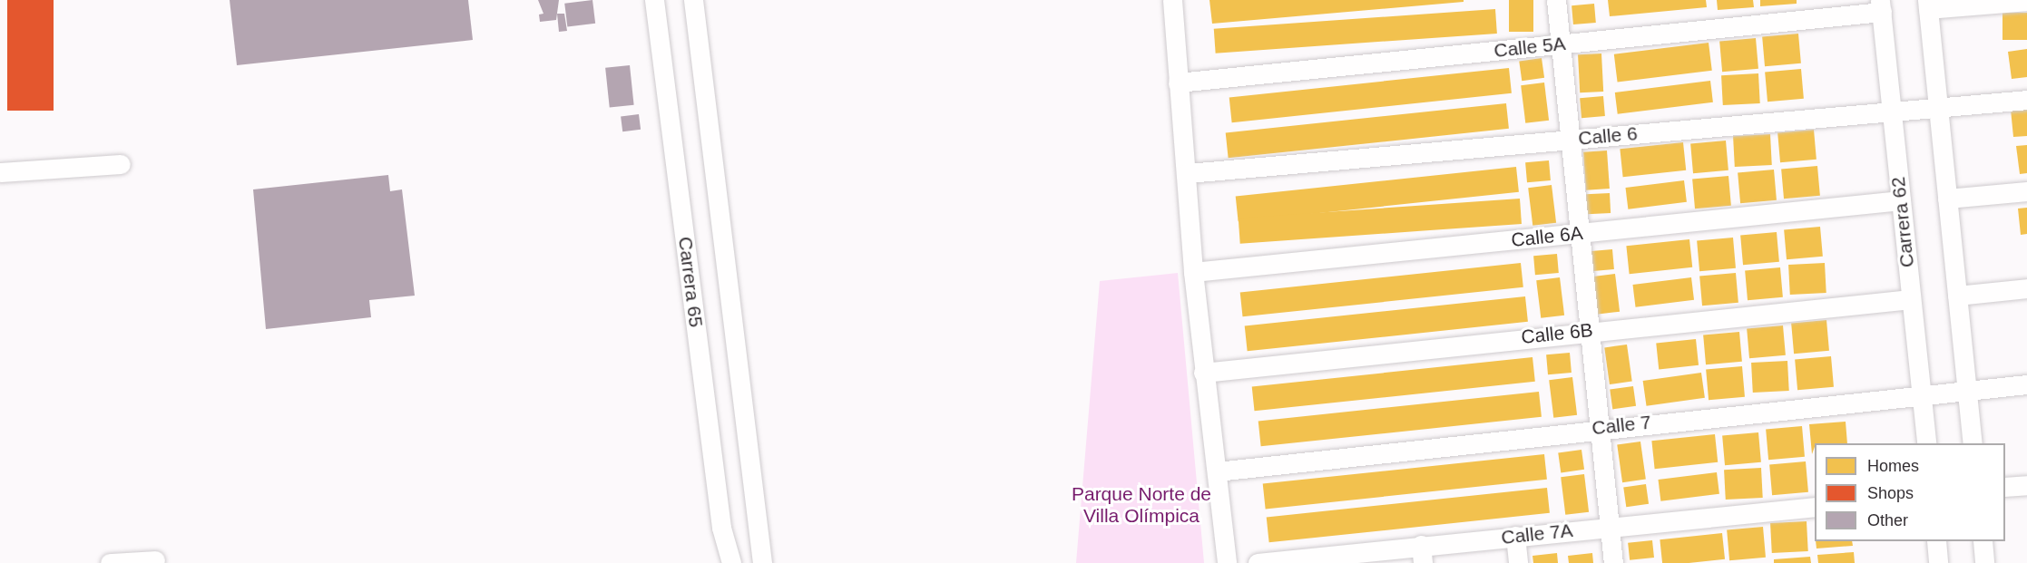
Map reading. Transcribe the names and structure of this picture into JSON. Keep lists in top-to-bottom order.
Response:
{
  "streets": {
    "street": [
      "Calle 5A",
      "Calle 6",
      "Carrera 62",
      "Calle 6A",
      "Carrera 65",
      "Calle 6B",
      "Calle 7",
      "Calle 7A"
    ]
  },
  "crossings": [
    ["Calle 5A", "Carrera 62"],
    ["Calle 6", "Carrera 62"],
    ["Carrera 62", "Calle 6A"],
    ["Carrera 62", "Calle 6B"],
    ["Carrera 62", "Calle 7"]
  ],
  "parks": ["Parque Norte de Villa Olímpica"],
  "legend": ["Homes", "Shops", "Other"]
}
